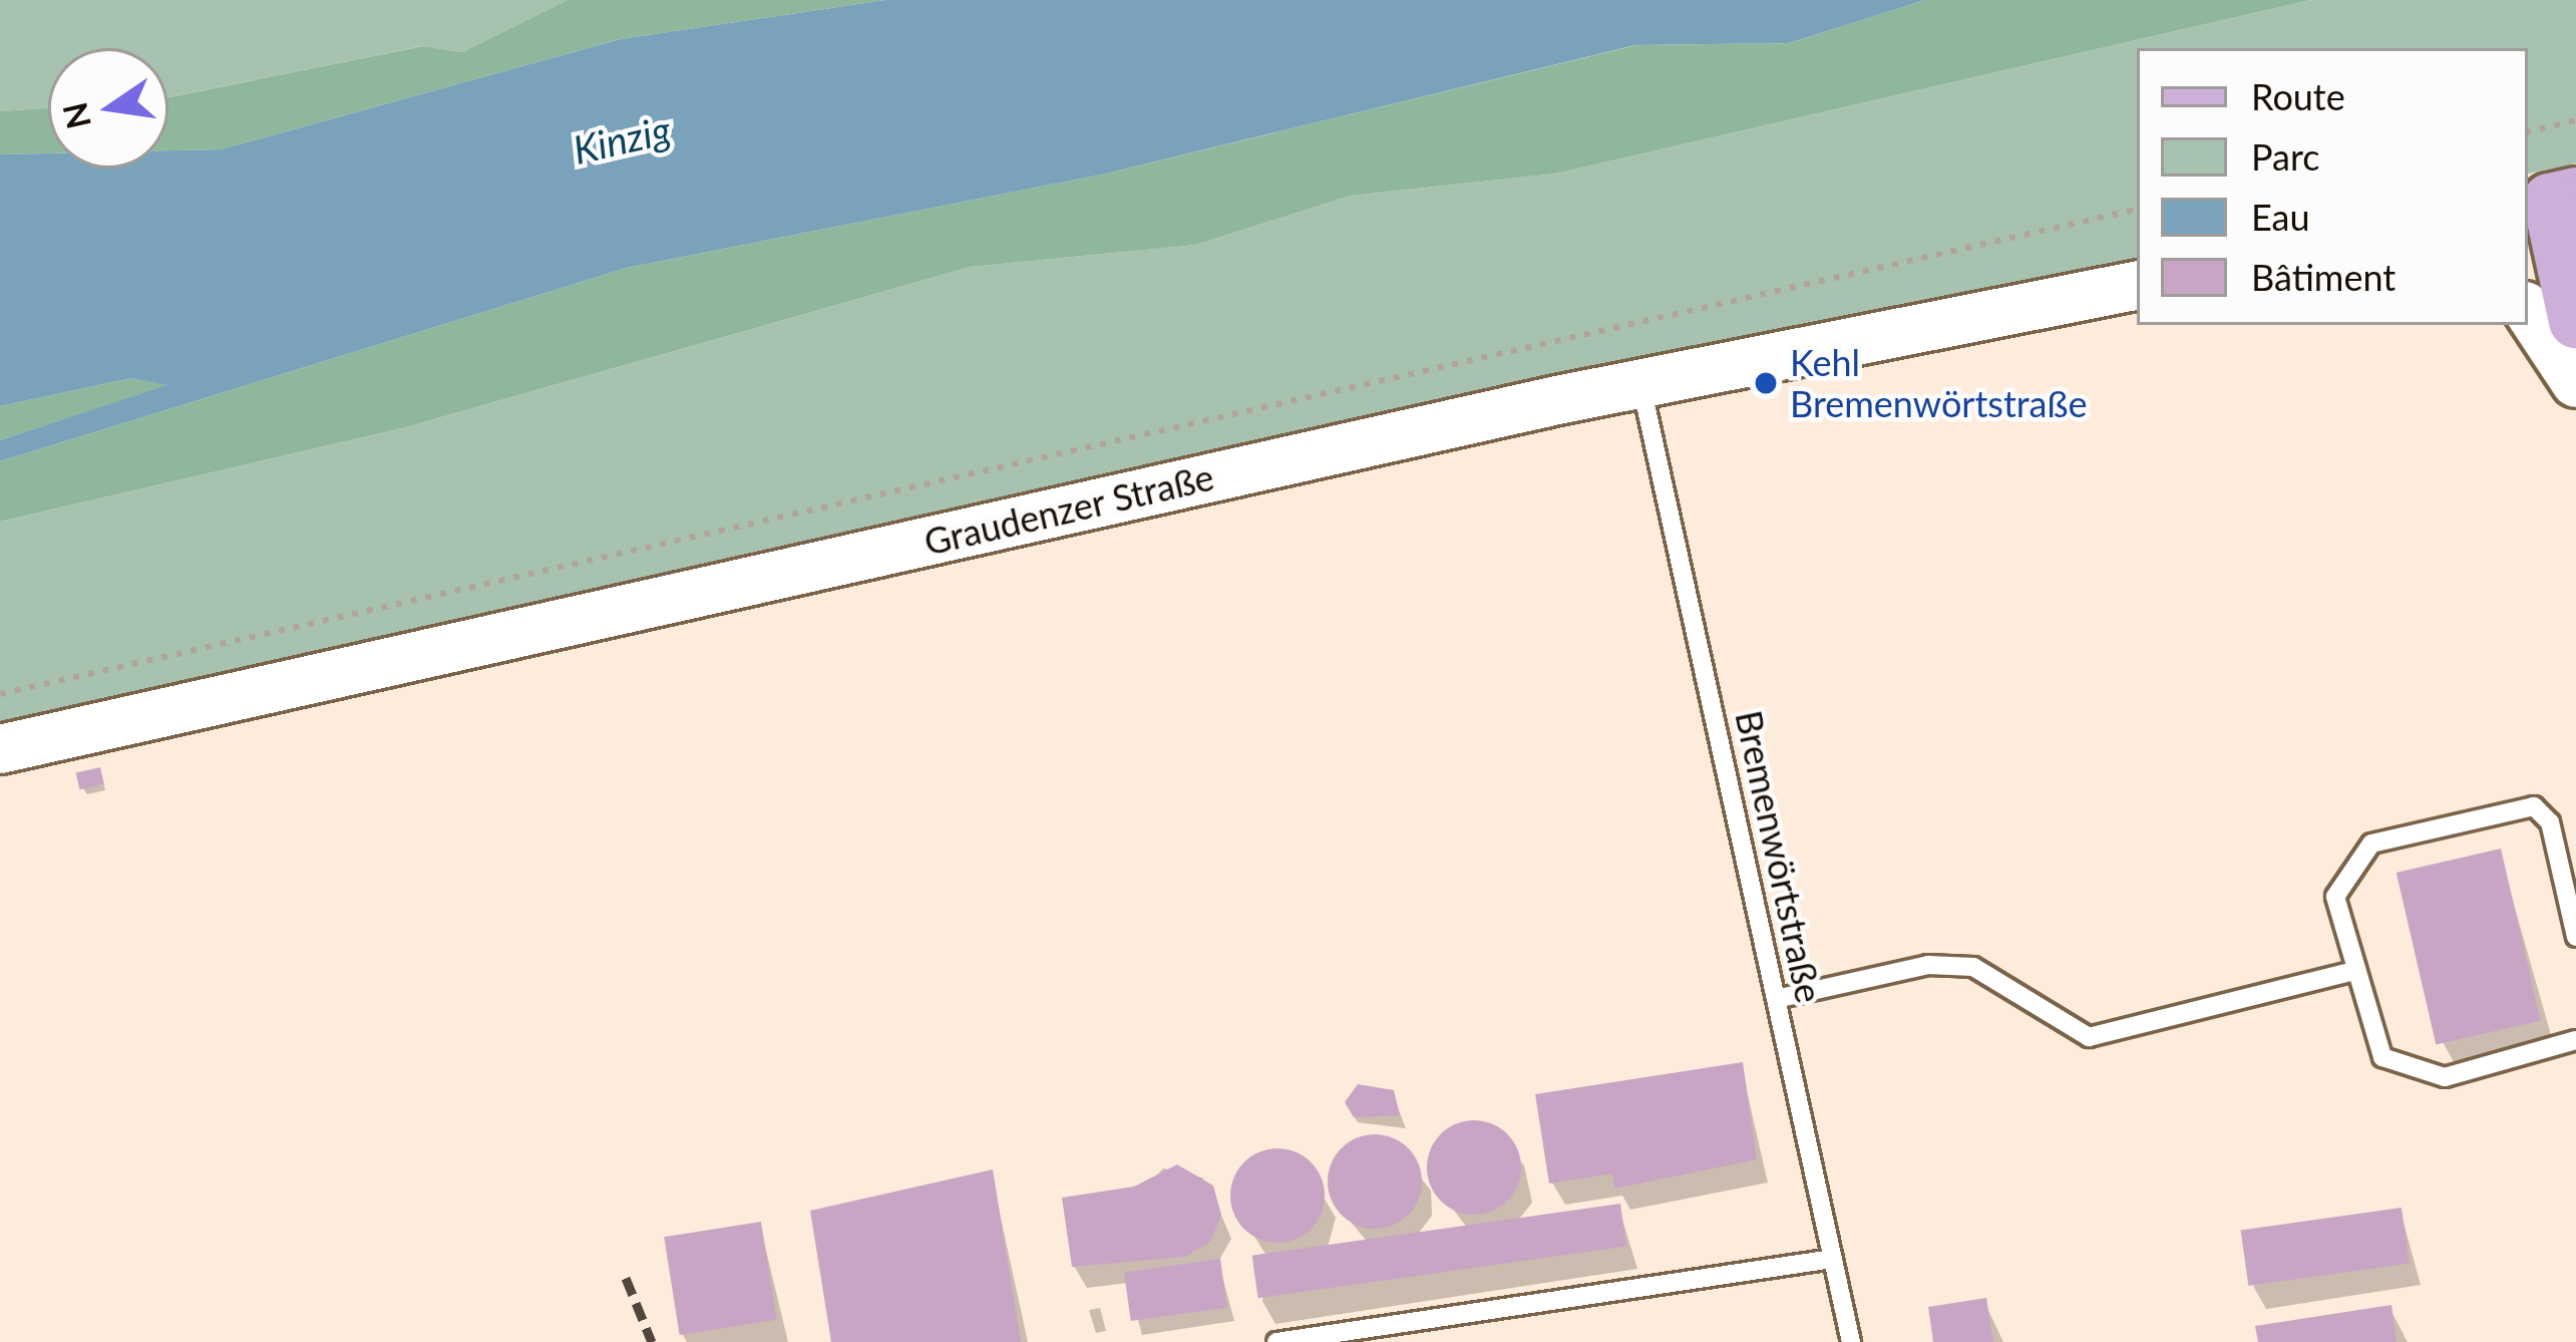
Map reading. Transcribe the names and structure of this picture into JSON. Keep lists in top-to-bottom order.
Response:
{
  "streets": {
    "street": ["Graudenzer Straße"],
    "lane": ["Bremenwörtstraße"]
  },
  "crossings": [
    ["Graudenzer Straße", "Bremenwörtstraße"]
  ],
  "water": ["Kinzig"],
  "places": ["Kehl Bremenwörtstraße"],
  "legend": [
    "Route",
    "Parc",
    "Eau",
    "Bâtiment"
  ],
  "north": "left"
}
